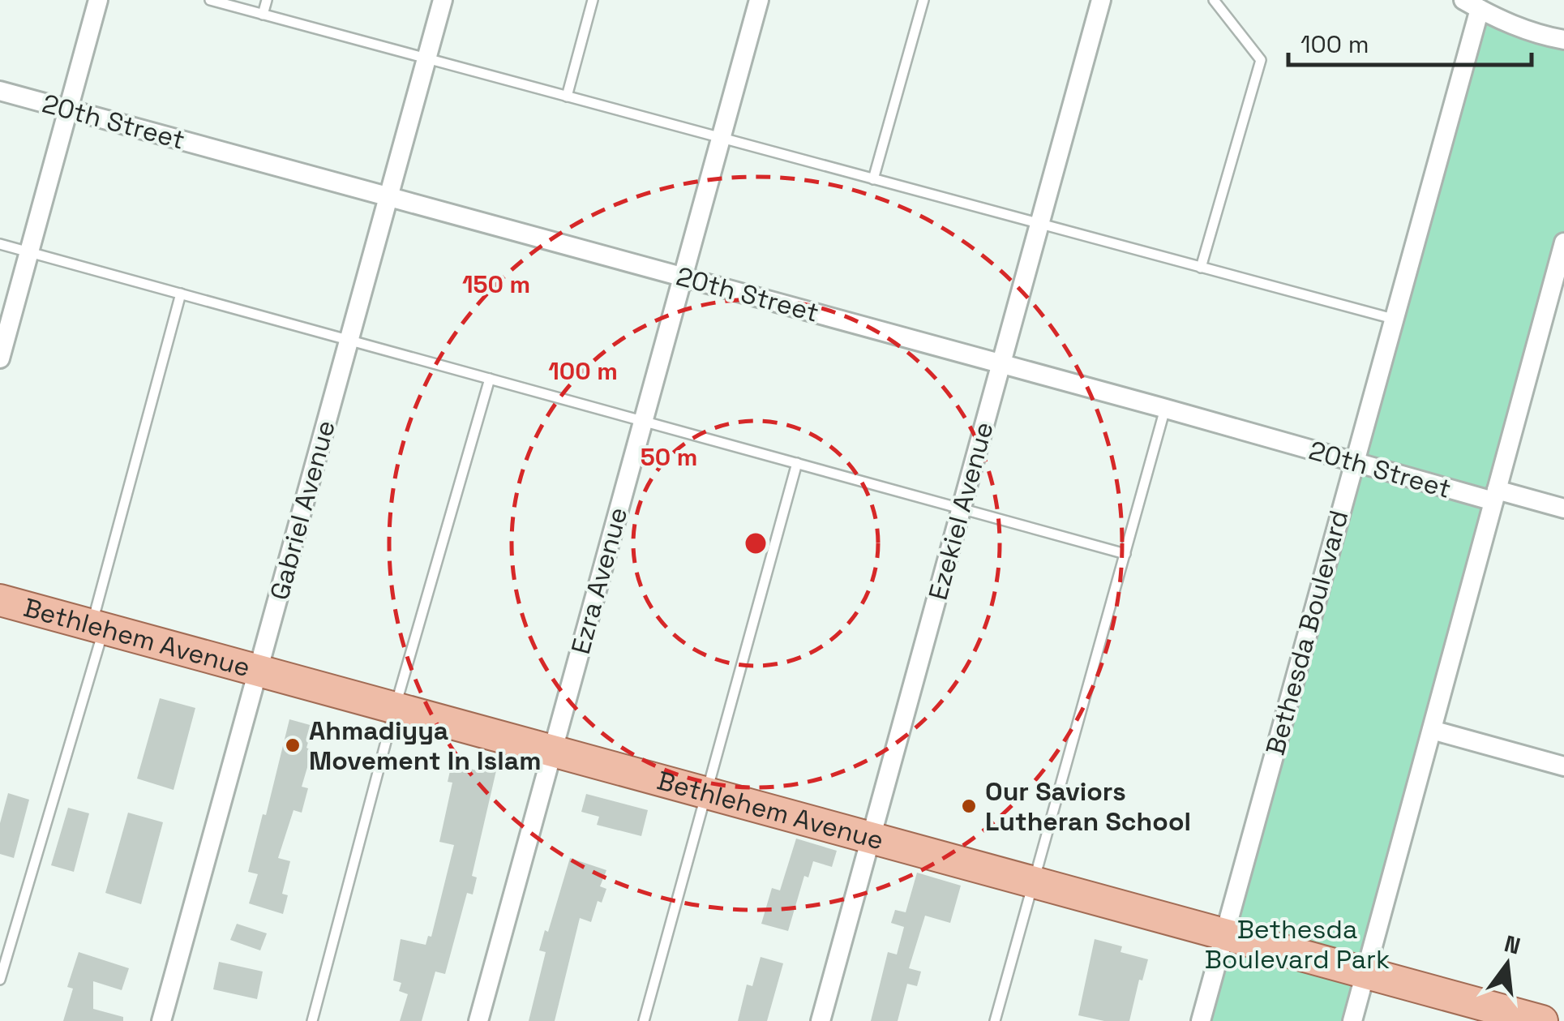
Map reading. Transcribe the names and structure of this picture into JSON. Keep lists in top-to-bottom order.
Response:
{
  "streets": {
    "main road": ["Bethlehem Avenue"],
    "street": [
      "20th Street",
      "Gabriel Avenue",
      "Ezekiel Avenue",
      "Ezra Avenue",
      "Bethesda Boulevard"
    ]
  },
  "crossings": [
    ["20th Street", "Gabriel Avenue"],
    ["20th Street", "Ezekiel Avenue"],
    ["20th Street", "Ezra Avenue"],
    ["20th Street", "Bethesda Boulevard"],
    ["Gabriel Avenue", "Bethlehem Avenue"],
    ["Ezekiel Avenue", "Bethlehem Avenue"],
    ["Ezra Avenue", "Bethlehem Avenue"],
    ["Bethesda Boulevard", "Bethlehem Avenue"]
  ],
  "parks": ["Bethesda Boulevard Park"],
  "places": ["Ahmadiyya Movement In Islam", "Our Saviors Lutheran School"],
  "scale_bar": "100 m",
  "north": "top",
  "rings": ["150 m", "100 m", "50 m"]
}
